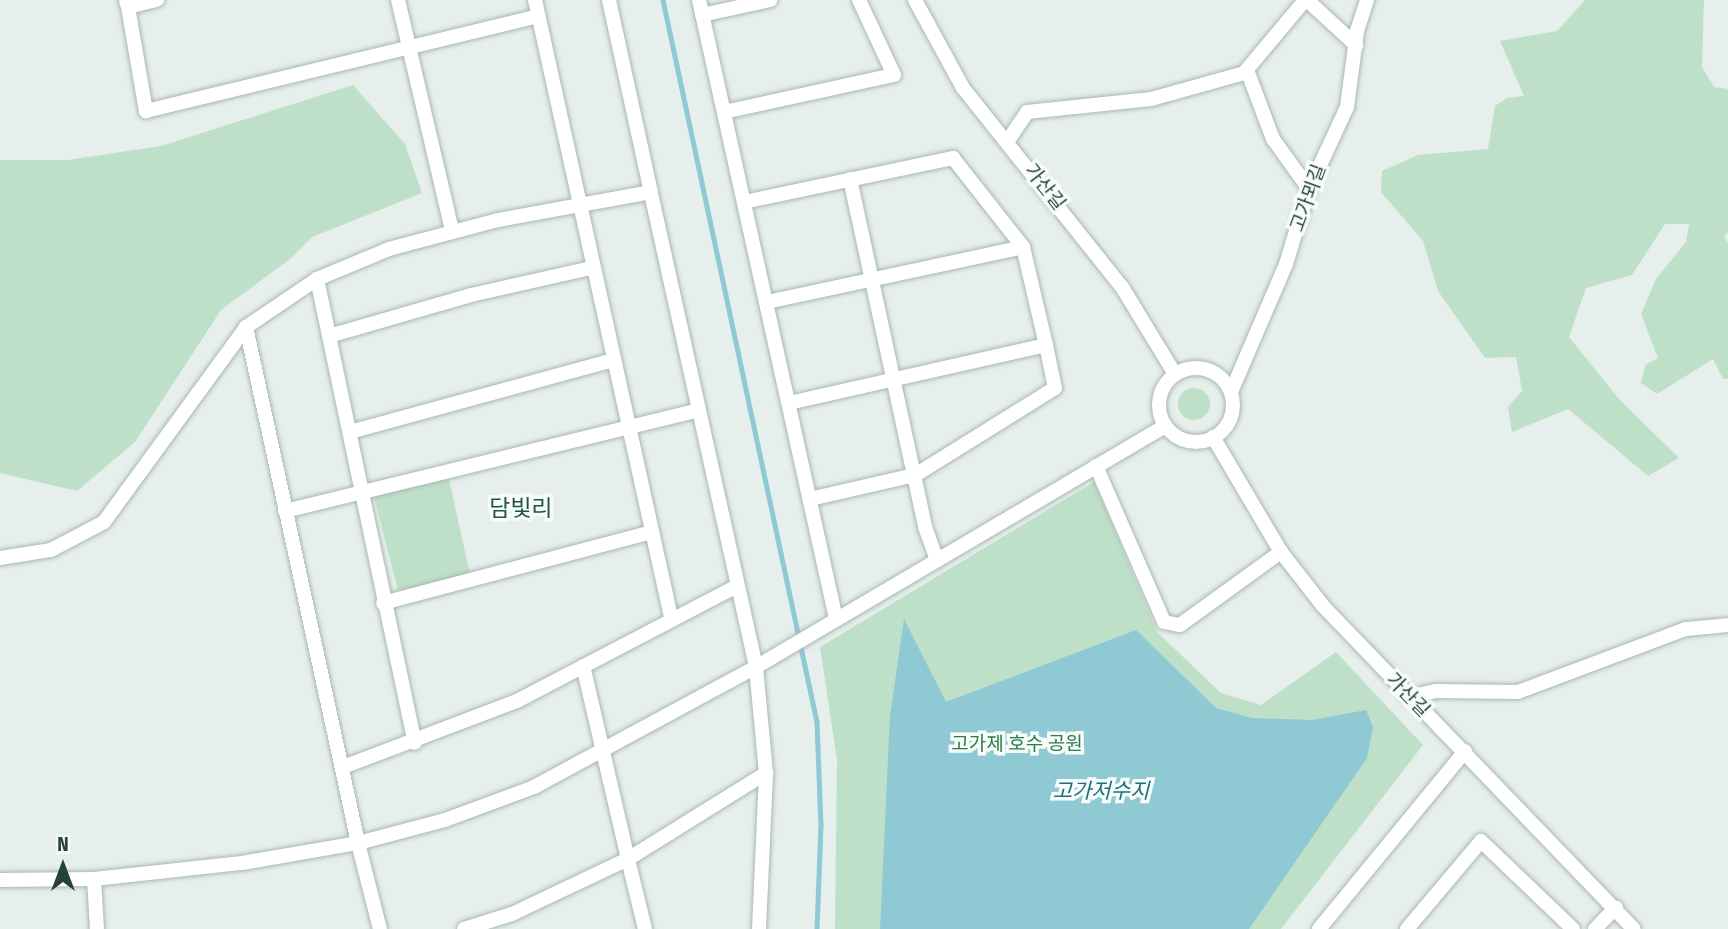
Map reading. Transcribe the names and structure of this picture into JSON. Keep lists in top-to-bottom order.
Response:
{
  "streets": {
    "street": ["가산길", "고가뫼길"]
  },
  "crossings": [
    ["가산길", "고가뫼길"]
  ],
  "districts": ["담빛리"],
  "water": ["고가저수지"],
  "parks": ["고가제 호수 공원"],
  "north": "top"
}
